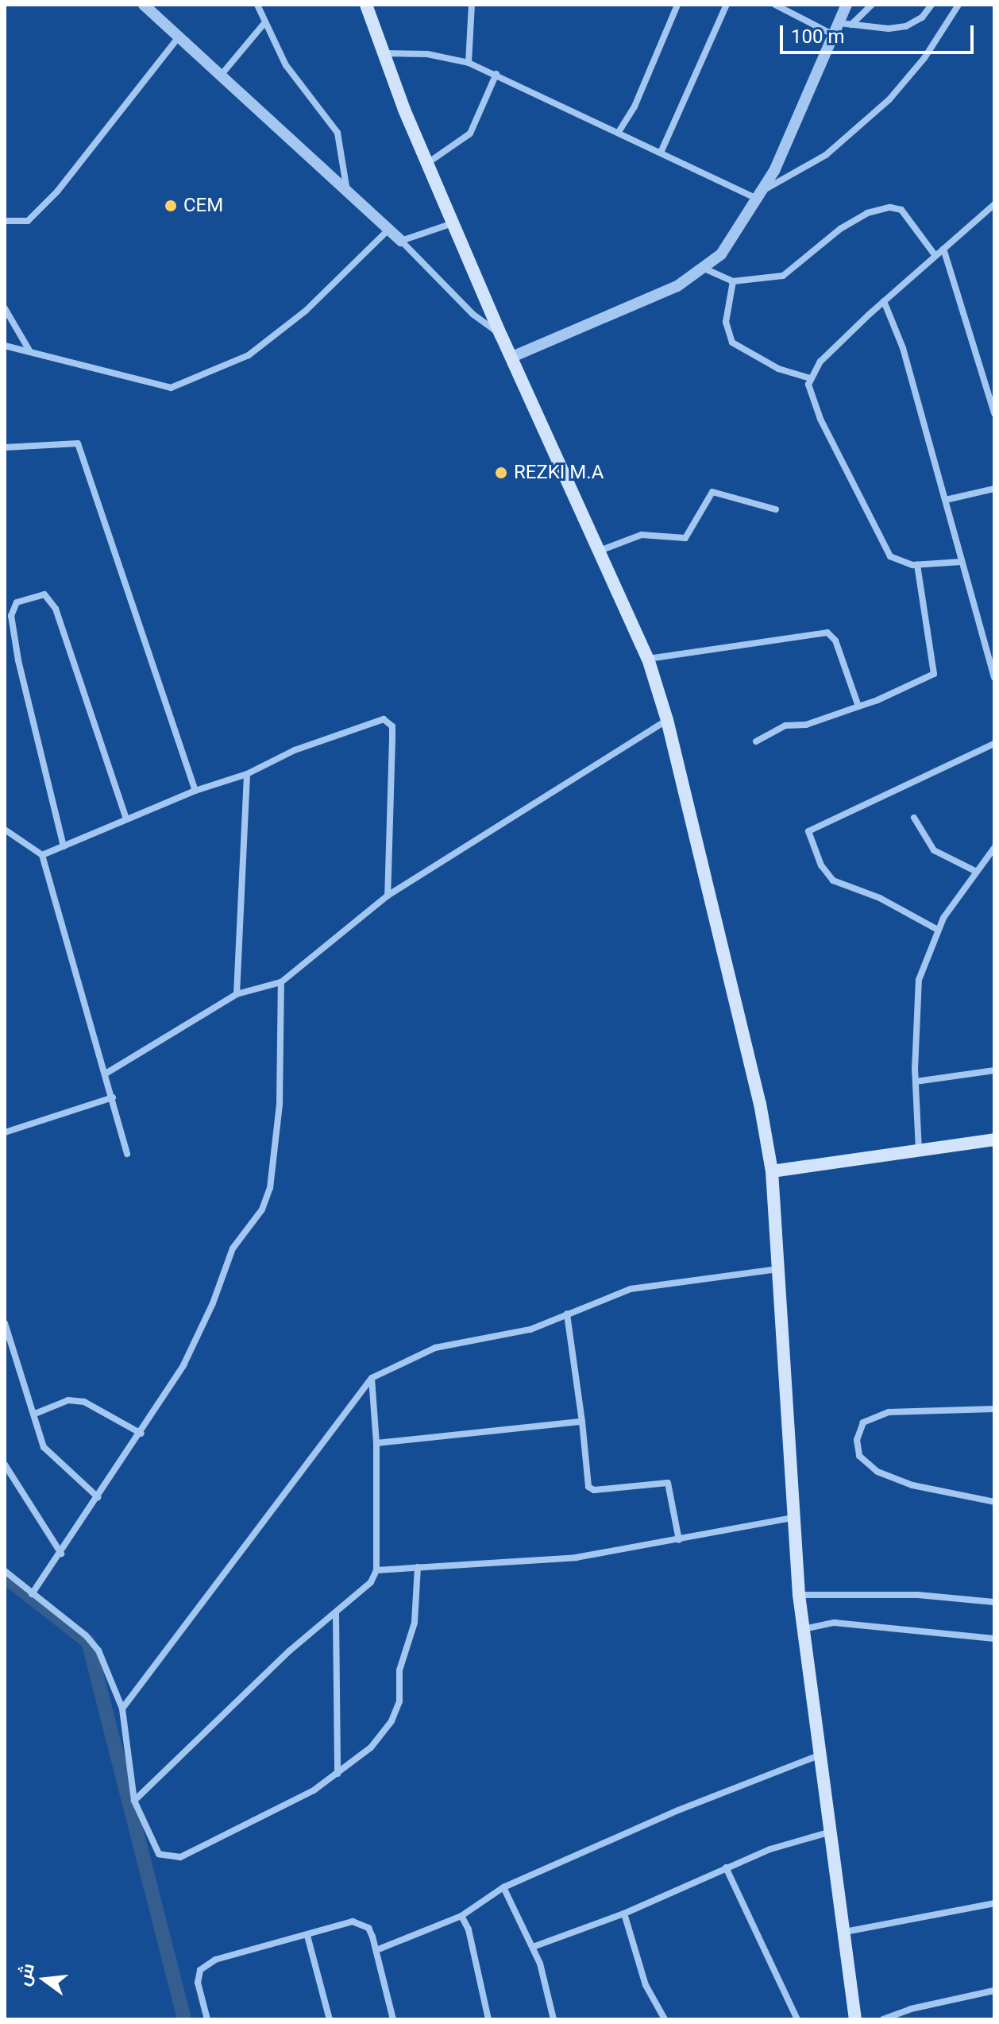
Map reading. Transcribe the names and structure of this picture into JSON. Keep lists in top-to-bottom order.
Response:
{
  "places": ["CEM", "REZKI M.A"],
  "scale_bar": "100 m",
  "north": "left"
}
